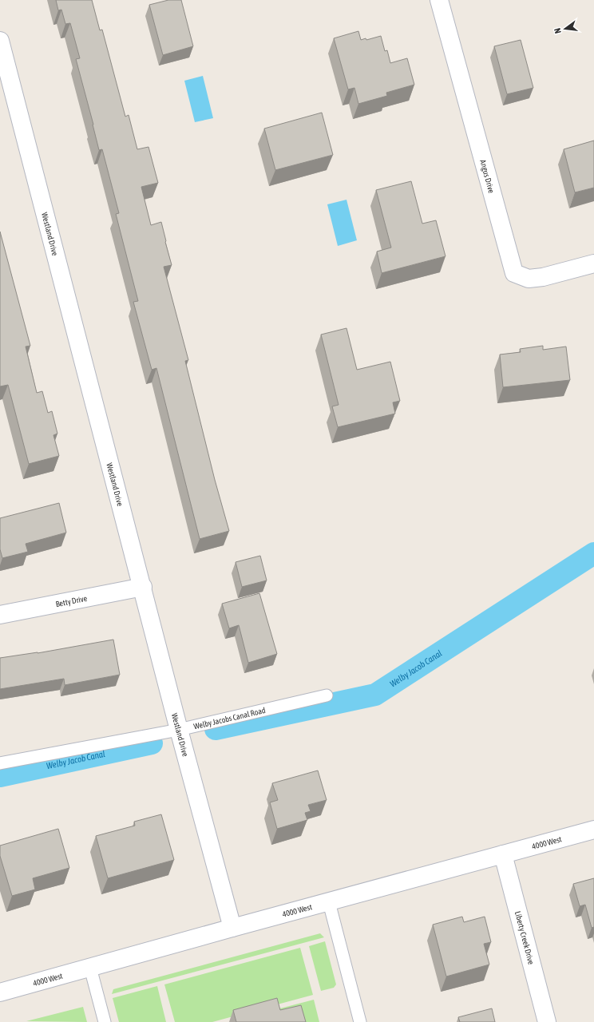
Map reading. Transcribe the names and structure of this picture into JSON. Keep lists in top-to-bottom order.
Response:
{
  "streets": {
    "street": [
      "Angus Drive",
      "Westland Drive",
      "Betty Drive",
      "4000 West",
      "Liberty Creek Drive"
    ],
    "lane": ["Welby Jacobs Canal Road"]
  },
  "crossings": [
    ["Westland Drive", "Betty Drive"],
    ["Westland Drive", "Welby Jacobs Canal Road"],
    ["Westland Drive", "4000 West"],
    ["4000 West", "Liberty Creek Drive"]
  ],
  "water": ["Welby Jacob Canal"],
  "north": "left"
}
